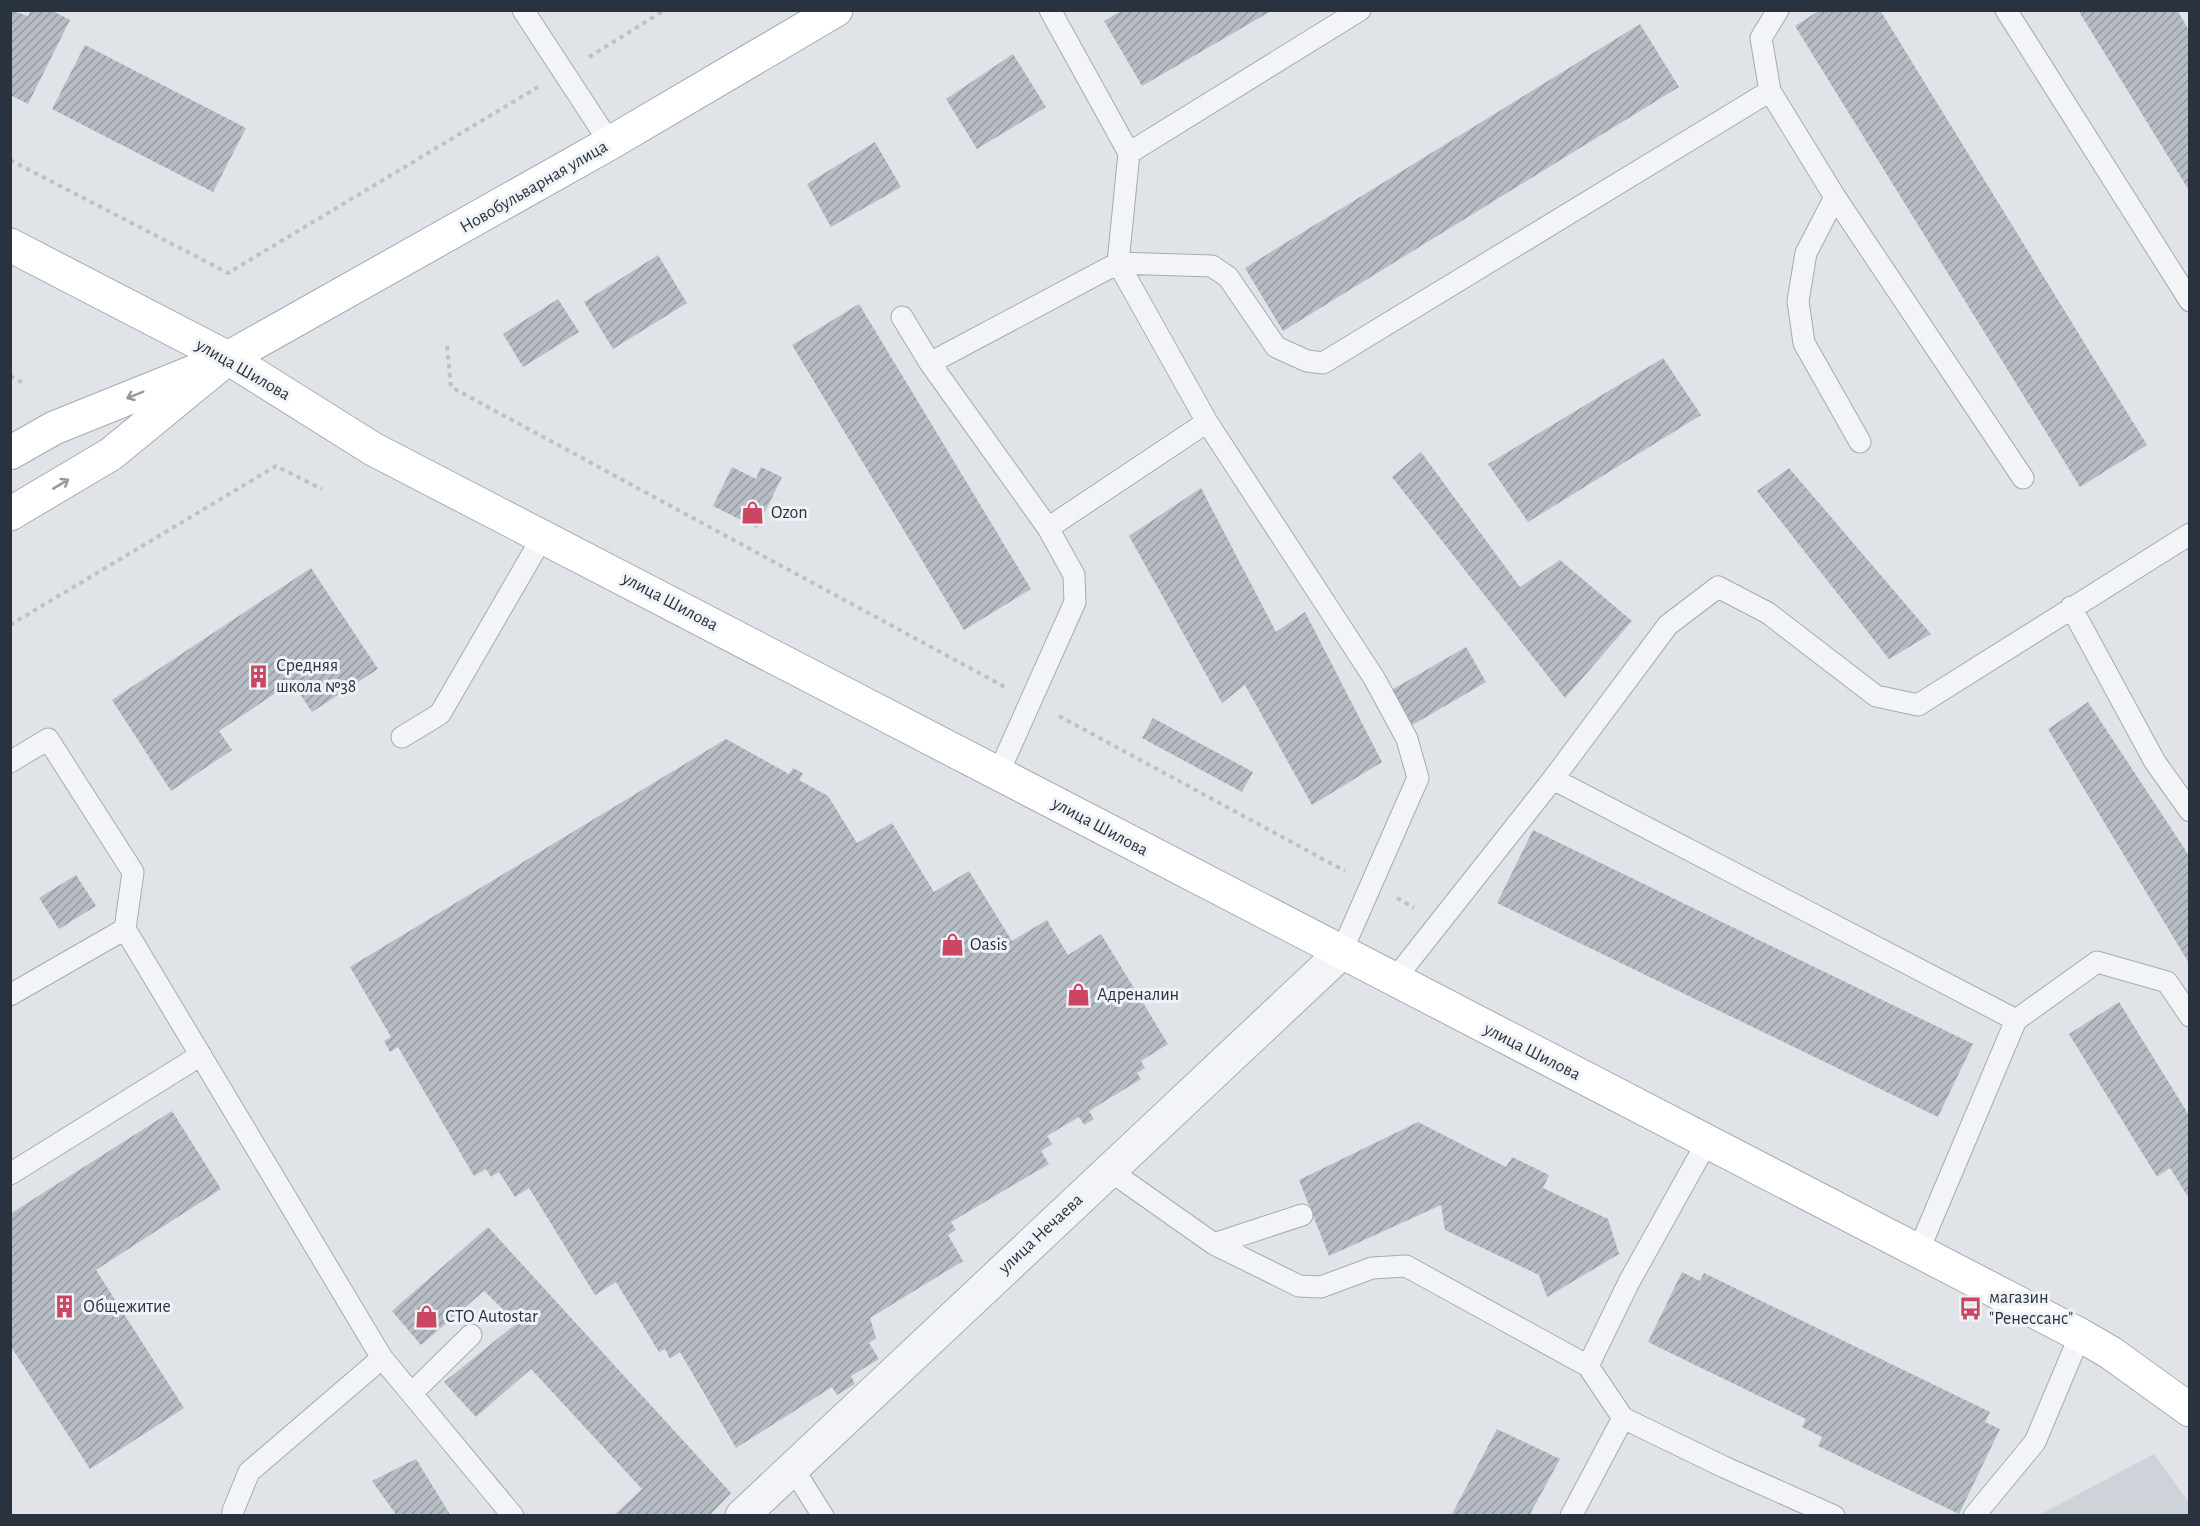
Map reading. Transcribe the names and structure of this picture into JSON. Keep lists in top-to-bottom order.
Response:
{
  "streets": {
    "main road": ["Новобульварная улица", "улица Шилова"],
    "street": ["улица Нечаева"]
  },
  "crossings": [
    ["Новобульварная улица", "улица Шилова"],
    ["улица Шилова", "улица Нечаева"]
  ],
  "places": {
    "shop": [
      "Ozon",
      "Oasis",
      "Адреналин",
      "СТО Autostar"
    ],
    "building": ["Средняя школа №38", "Общежитие"],
    "bus stop": ["магазин \"Ренессанс\""]
  }
}
